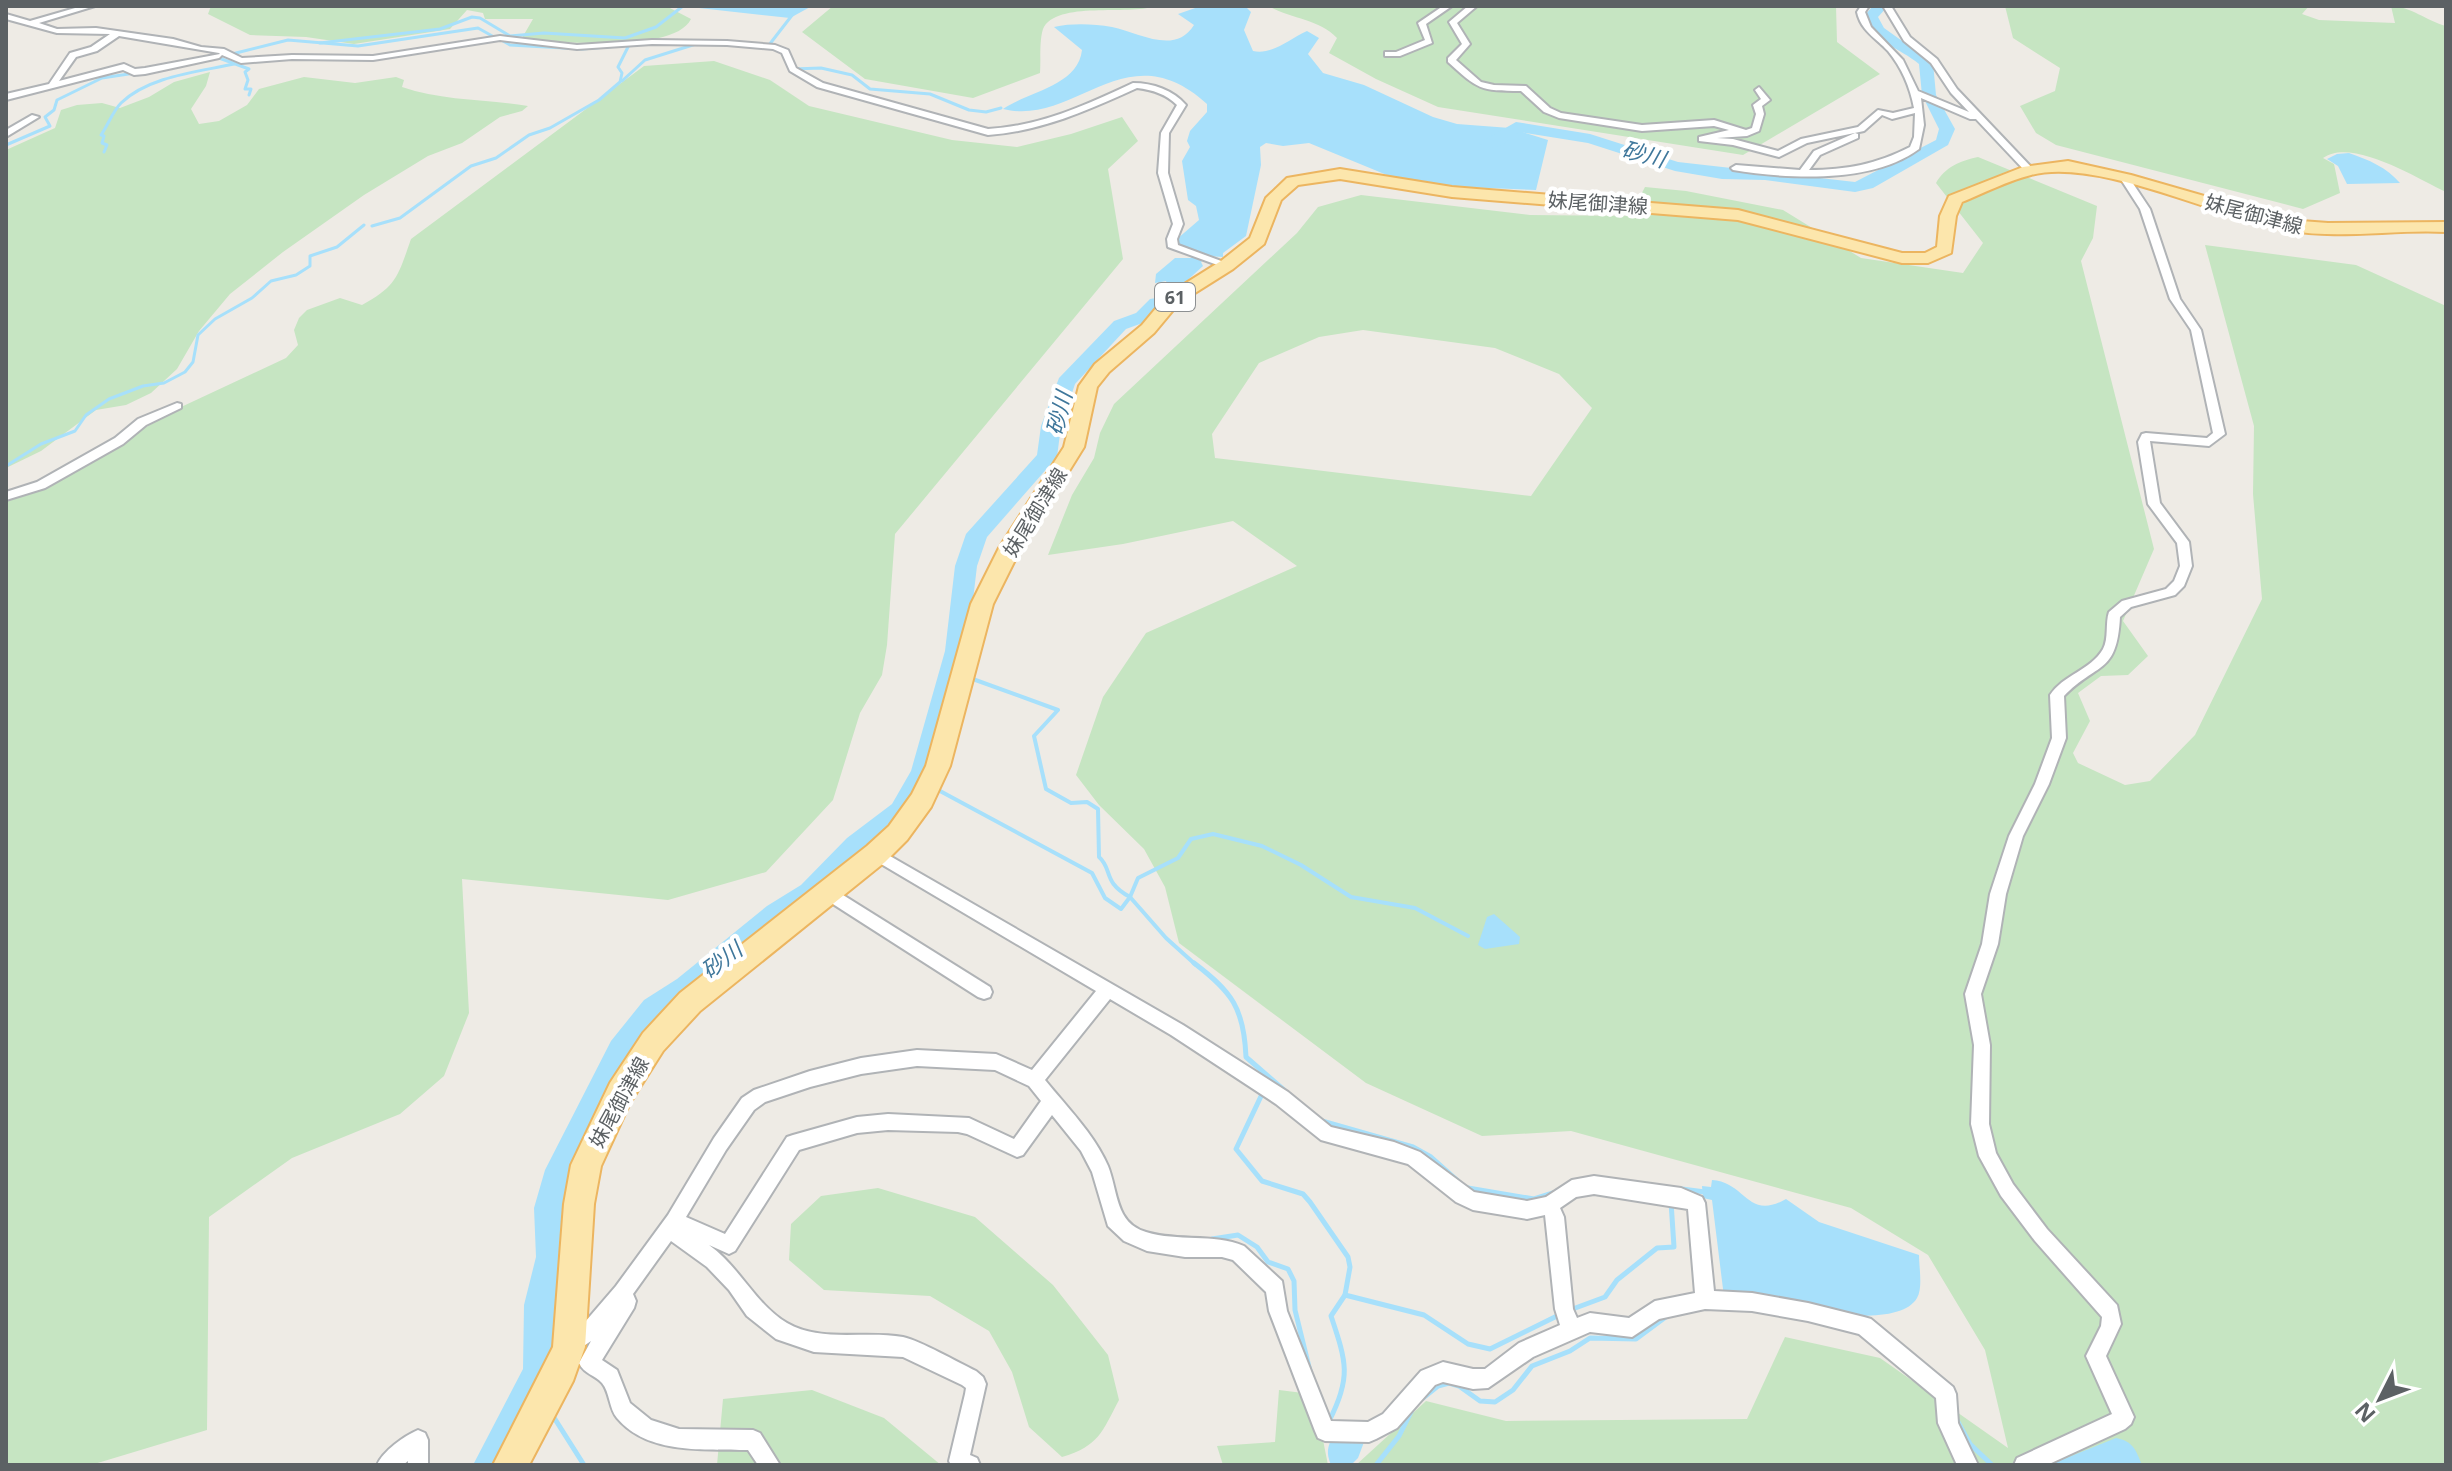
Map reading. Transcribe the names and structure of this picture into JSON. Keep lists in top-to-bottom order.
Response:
{
  "streets": {
    "main road": ["妹尾御津線", "61"]
  },
  "water": ["砂川"],
  "north": "bottom left"
}
